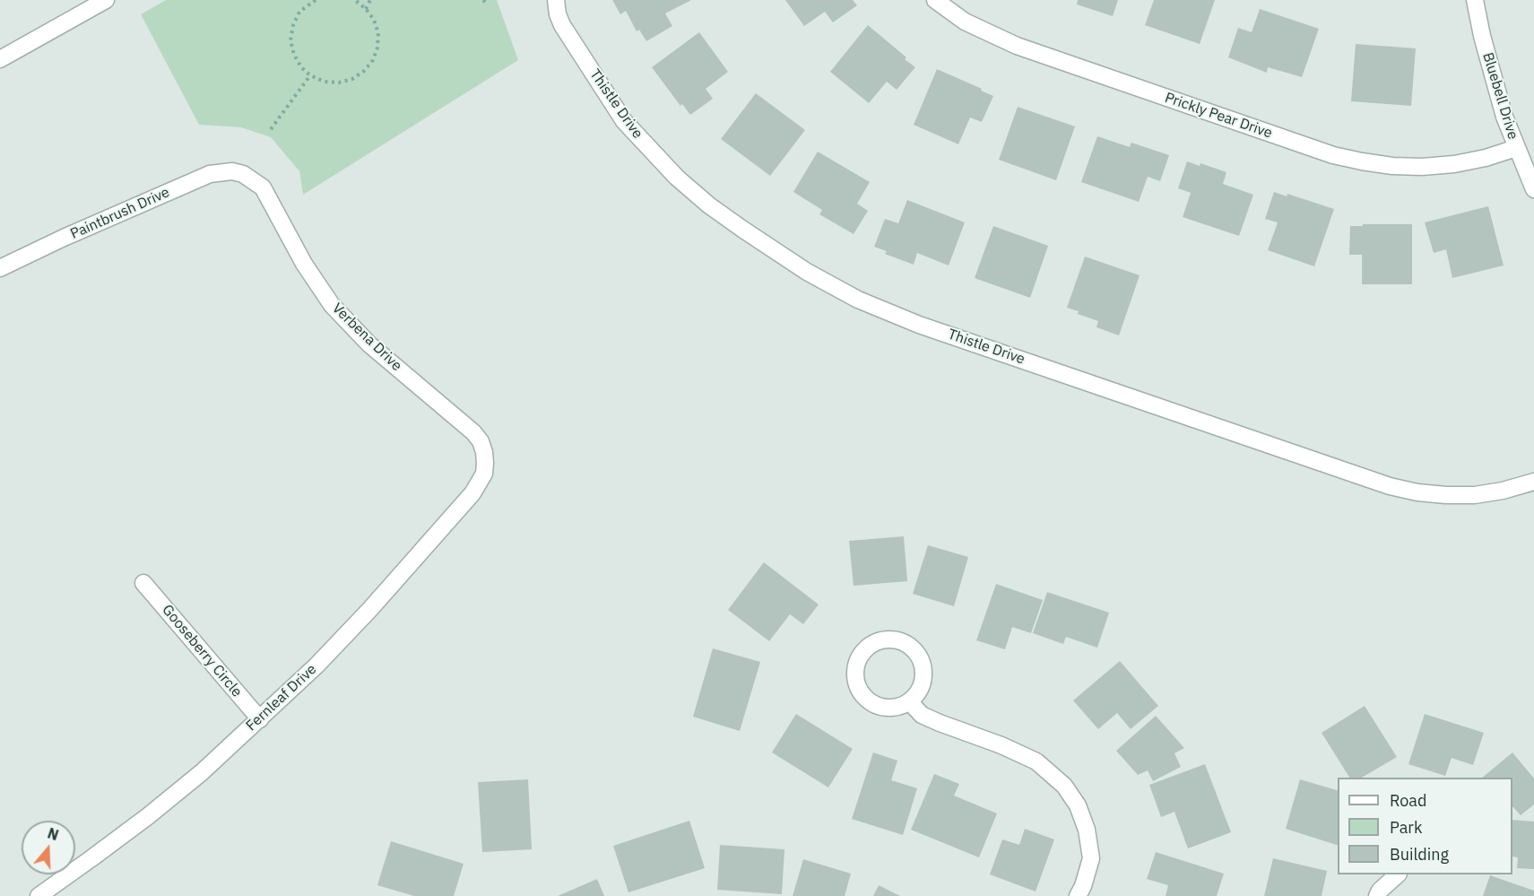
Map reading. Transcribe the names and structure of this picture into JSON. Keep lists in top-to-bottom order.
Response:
{
  "streets": {
    "street": [
      "Bluebell Drive",
      "Thistle Drive",
      "Prickly Pear Drive",
      "Paintbrush Drive",
      "Verbena Drive",
      "Gooseberry Circle",
      "Fernleaf Drive"
    ]
  },
  "crossings": [
    ["Bluebell Drive", "Prickly Pear Drive"],
    ["Paintbrush Drive", "Verbena Drive"],
    ["Verbena Drive", "Fernleaf Drive"],
    ["Gooseberry Circle", "Fernleaf Drive"]
  ],
  "legend": ["Road", "Park", "Building"],
  "north": "top"
}
